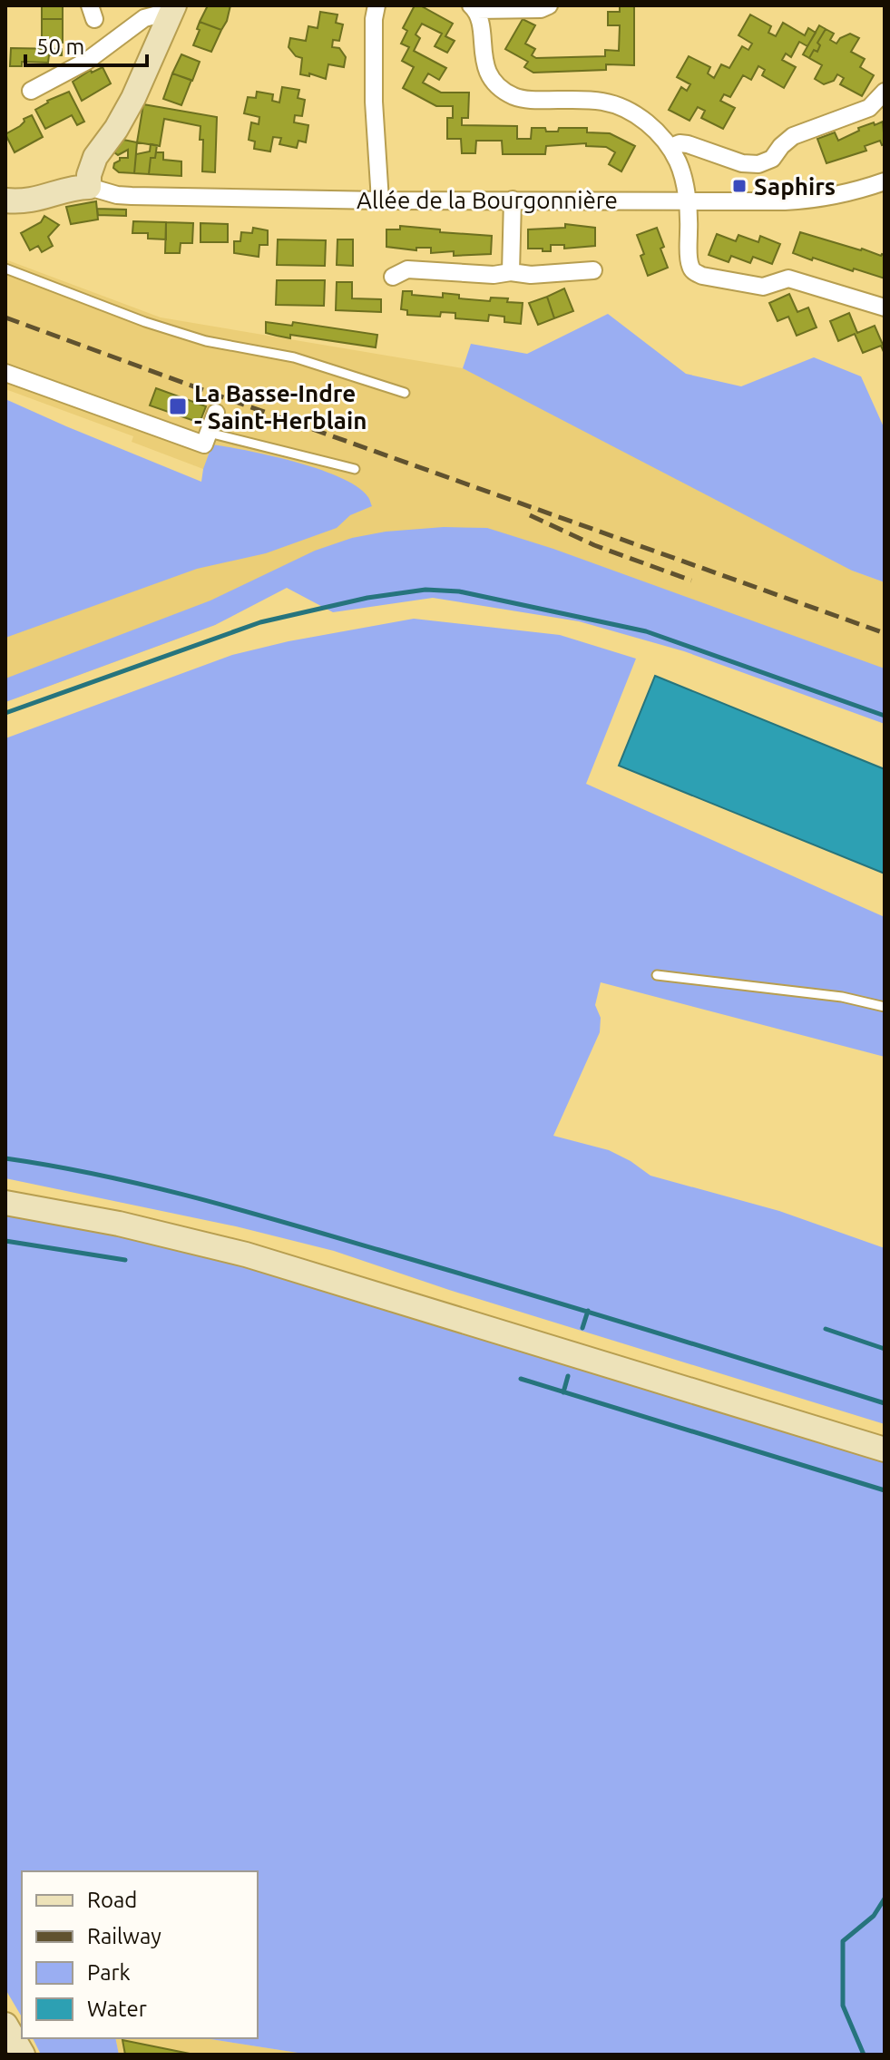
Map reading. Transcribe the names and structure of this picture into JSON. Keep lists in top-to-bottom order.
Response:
{
  "streets": {
    "street": ["Allée de la Bourgonnière"]
  },
  "places": {
    "transit": ["Saphirs", "La Basse-Indre - Saint-Herblain"]
  },
  "legend": [
    "Road",
    "Railway",
    "Park",
    "Water"
  ],
  "scale_bar": "50 m"
}
